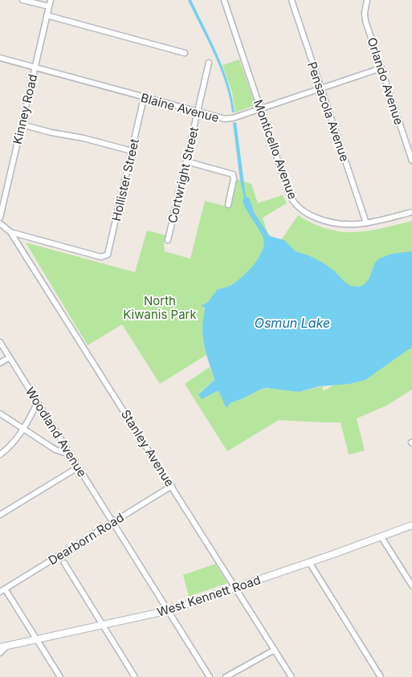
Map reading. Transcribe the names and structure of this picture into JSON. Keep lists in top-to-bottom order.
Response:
{
  "streets": {
    "street": [
      "Orlando Avenue",
      "Blaine Avenue",
      "Kinney Road",
      "Pensacola Avenue",
      "Monticello Avenue",
      "Cortwright Street",
      "Hollister Street",
      "Woodland Avenue",
      "Stanley Avenue",
      "Dearborn Road",
      "West Kennett Road"
    ]
  },
  "crossings": [
    ["Orlando Avenue", "Blaine Avenue"],
    ["Blaine Avenue", "Kinney Road"],
    ["Blaine Avenue", "Pensacola Avenue"],
    ["Blaine Avenue", "Monticello Avenue"],
    ["Blaine Avenue", "Cortwright Street"],
    ["Blaine Avenue", "Hollister Street"],
    ["Pensacola Avenue", "Monticello Avenue"],
    ["Hollister Street", "Stanley Avenue"],
    ["Woodland Avenue", "Dearborn Road"],
    ["Woodland Avenue", "West Kennett Road"],
    ["Stanley Avenue", "Dearborn Road"],
    ["Stanley Avenue", "West Kennett Road"]
  ],
  "water": ["Osmun Lake"],
  "parks": ["North Kiwanis Park"]
}
